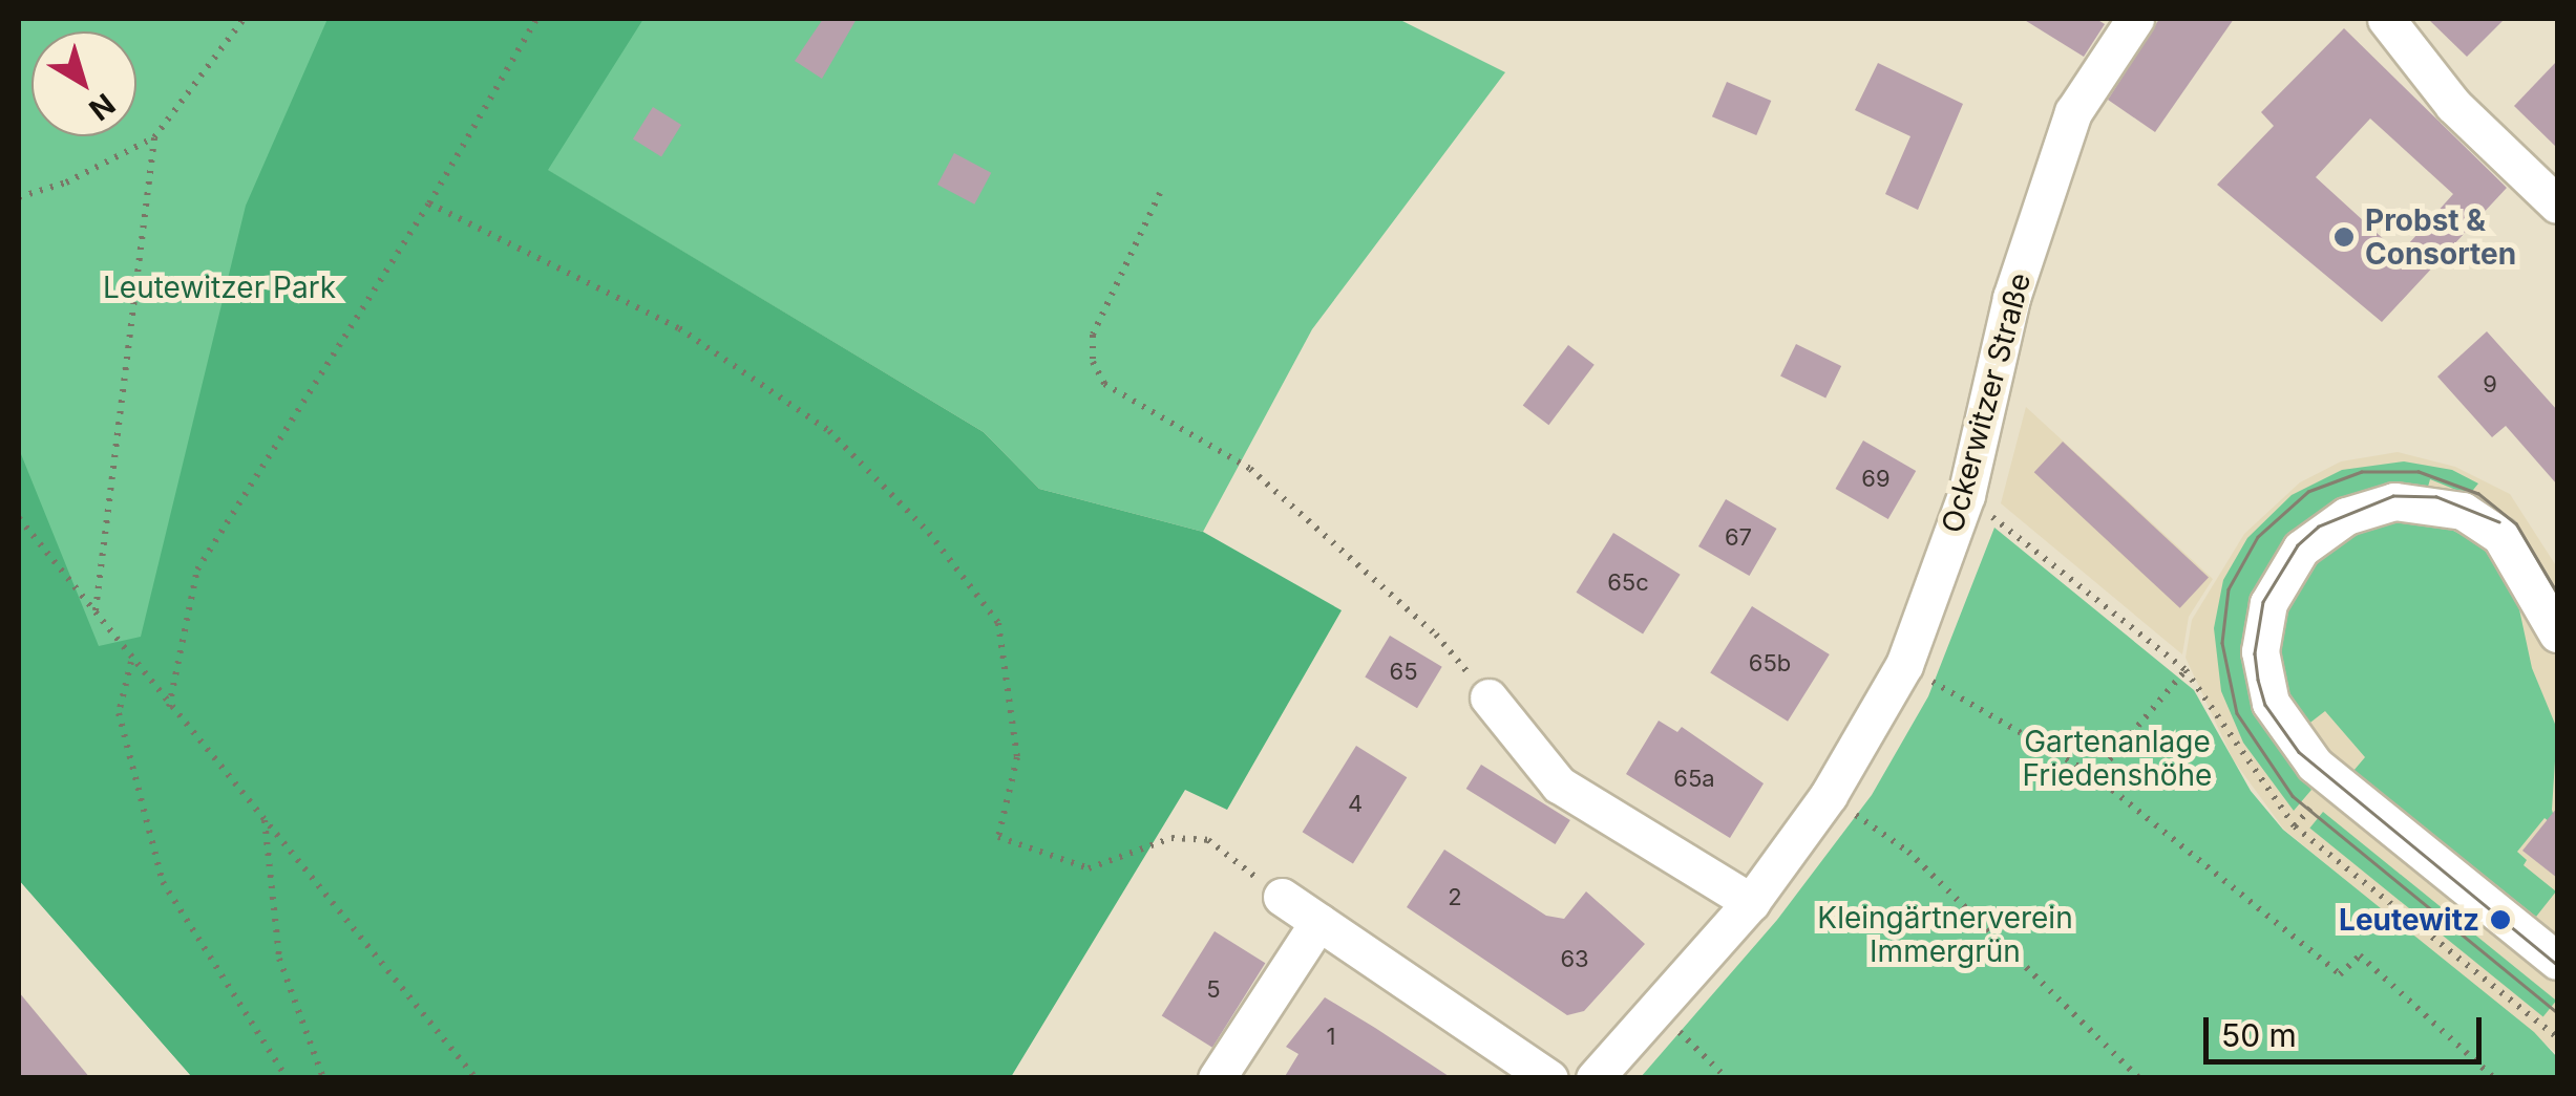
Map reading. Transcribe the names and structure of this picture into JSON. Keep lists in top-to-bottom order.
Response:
{
  "streets": {
    "street": ["Ockerwitzer Straße"]
  },
  "parks": ["Leutewitzer Park", "Gartenanlage Friedenshöhe", "Kleingärtnerverein Immergrün"],
  "places": ["Probst & Consorten", "Leutewitz"],
  "house_numbers": [
    "9",
    "69",
    "67",
    "65c",
    "65b",
    "65",
    "65a",
    "4",
    "2",
    "63",
    "5",
    "1"
  ],
  "scale_bar": "50 m",
  "north": "bottom right"
}
